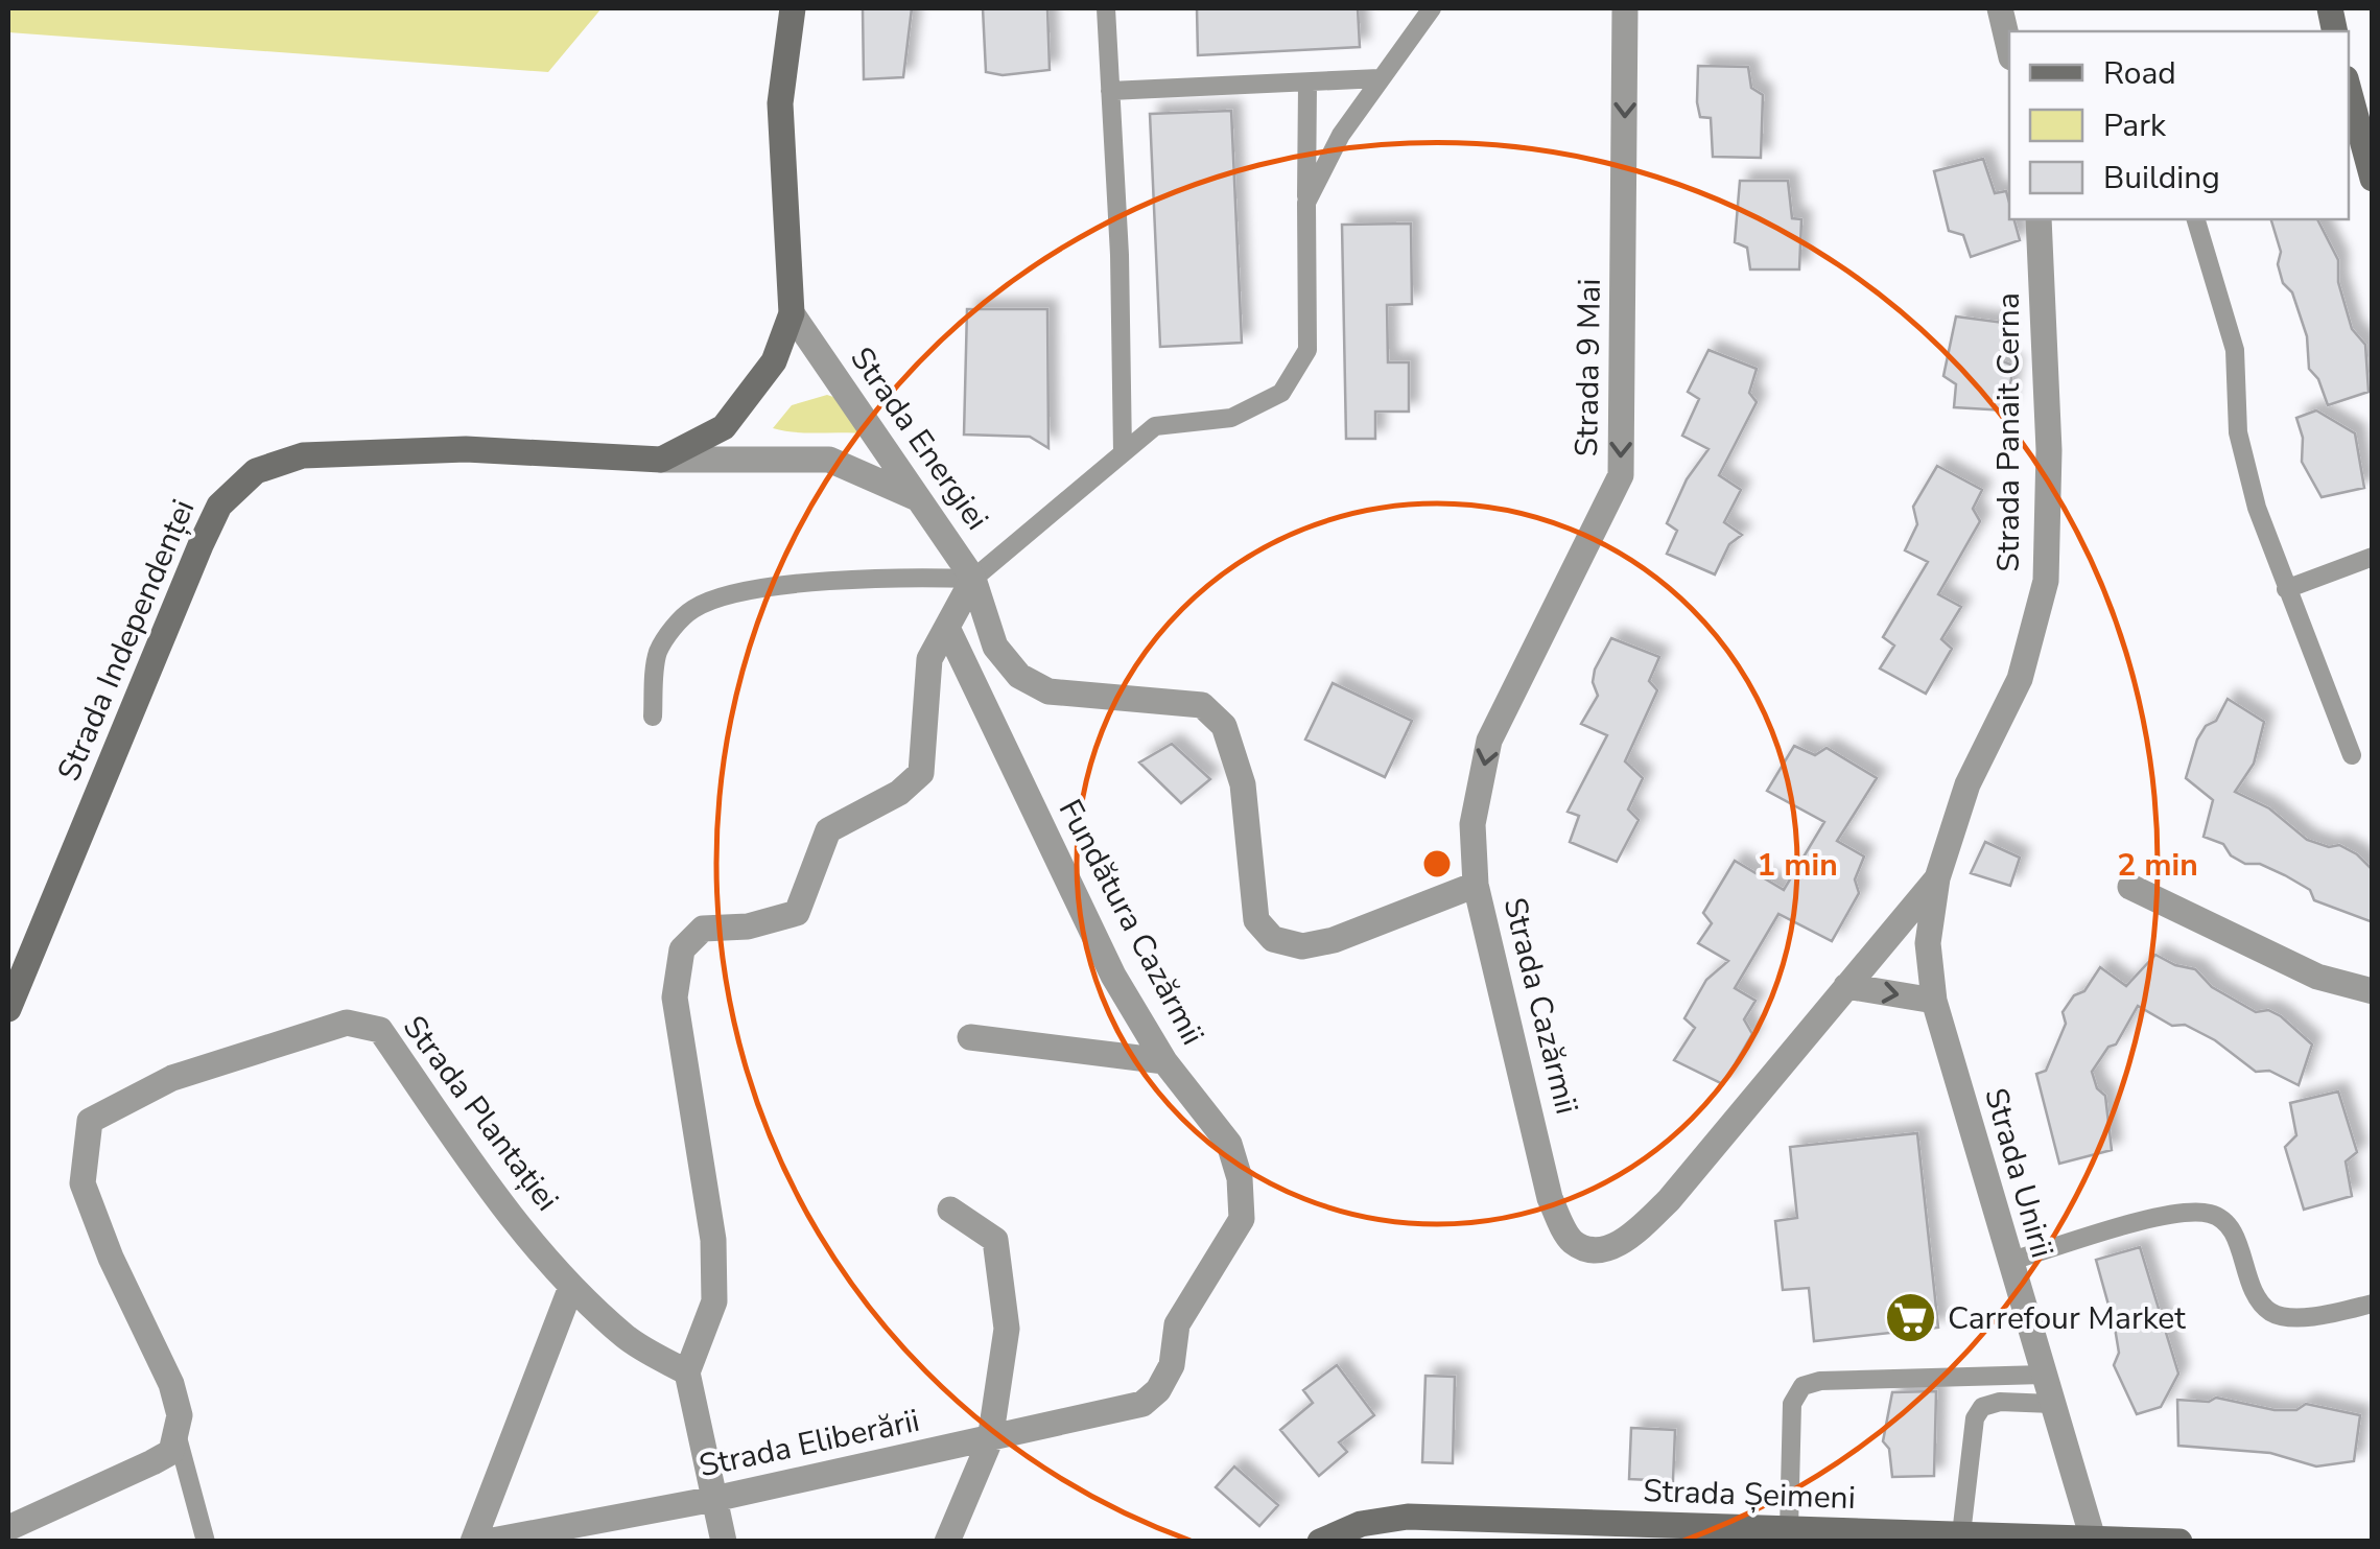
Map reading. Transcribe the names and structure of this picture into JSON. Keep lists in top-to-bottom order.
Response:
{
  "streets": {
    "street": [
      "Strada 9 Mai",
      "Strada Panait Cerna",
      "Strada Energiei",
      "Strada Independenței",
      "Fundătura Cazărmii",
      "Strada Cazărmii",
      "Strada Plantației",
      "Strada Unirii",
      "Strada Eliberării",
      "Strada Șeimeni"
    ]
  },
  "crossings": [
    ["Strada 9 Mai", "Strada Cazărmii"],
    ["Strada Panait Cerna", "Strada Cazărmii"],
    ["Strada Panait Cerna", "Strada Unirii"],
    ["Strada Energiei", "Fundătura Cazărmii"],
    ["Strada Energiei", "Strada Cazărmii"],
    ["Strada Energiei", "Strada Plantației"],
    ["Fundătura Cazărmii", "Strada Eliberării"],
    ["Strada Cazărmii", "Strada Unirii"],
    ["Strada Unirii", "Strada Șeimeni"]
  ],
  "one_way": ["Strada 9 Mai"],
  "places": {
    "supermarket": ["Carrefour Market"]
  },
  "legend": ["Road", "Park", "Building"],
  "rings": ["1 min", "2 min"]
}
